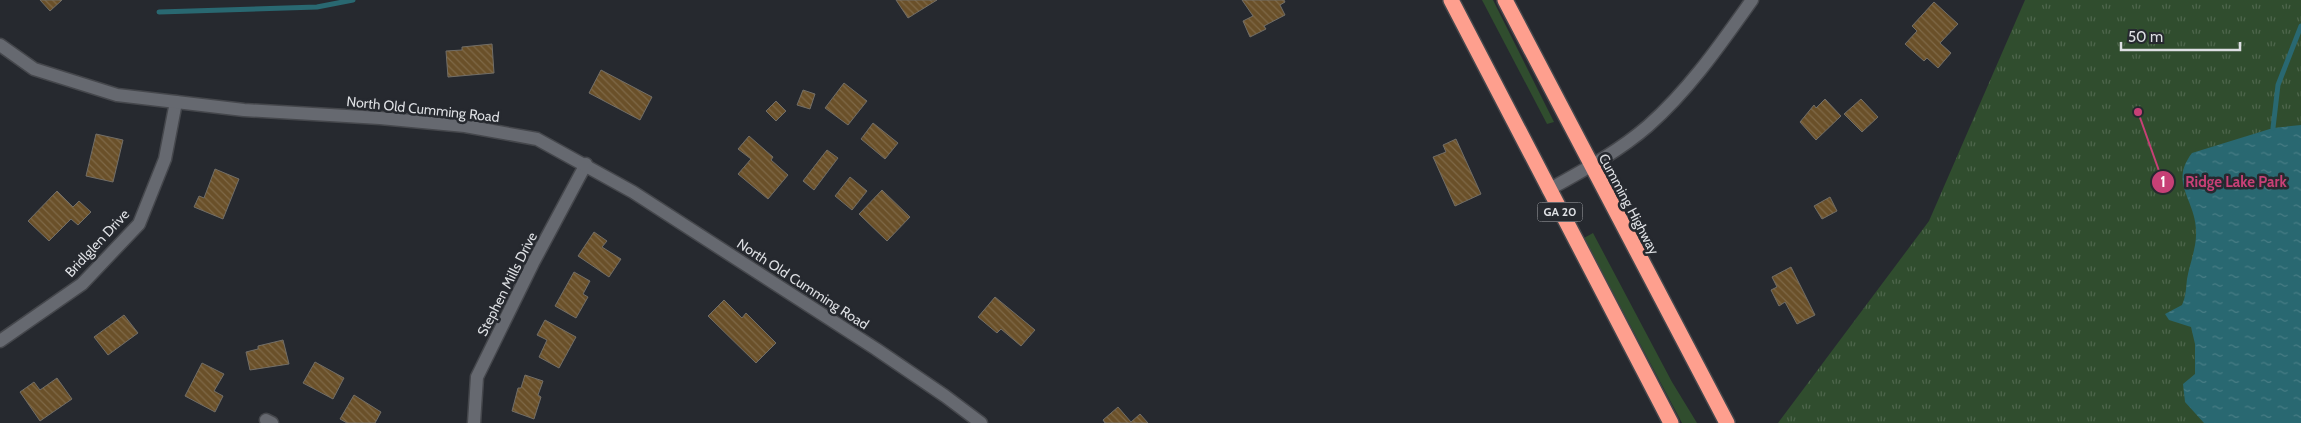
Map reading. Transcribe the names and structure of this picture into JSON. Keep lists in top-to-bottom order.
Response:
{
  "streets": {
    "highway": ["Cumming Highway", "GA 20"],
    "street": ["North Old Cumming Road", "Bridlglen Drive", "Stephen Mills Drive"]
  },
  "crossings": [
    ["North Old Cumming Road", "Bridlglen Drive"],
    ["North Old Cumming Road", "Stephen Mills Drive"]
  ],
  "places": ["Ridge Lake Park"],
  "scale_bar": "50 m"
}
